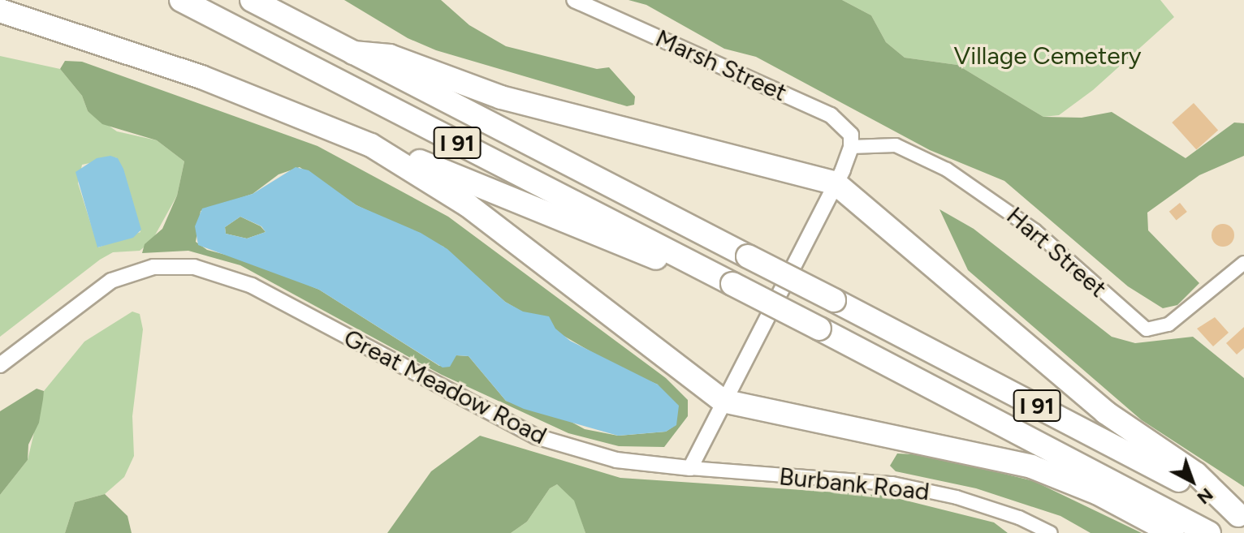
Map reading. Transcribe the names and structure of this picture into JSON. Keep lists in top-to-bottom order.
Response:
{
  "streets": {
    "highway": ["I 91"],
    "street": [
      "Marsh Street",
      "Hart Street",
      "Great Meadow Road",
      "Burbank Road"
    ]
  },
  "crossings": [
    ["Marsh Street", "Hart Street"],
    ["Great Meadow Road", "Burbank Road"]
  ],
  "parks": ["Village Cemetery"],
  "north": "bottom right"
}
